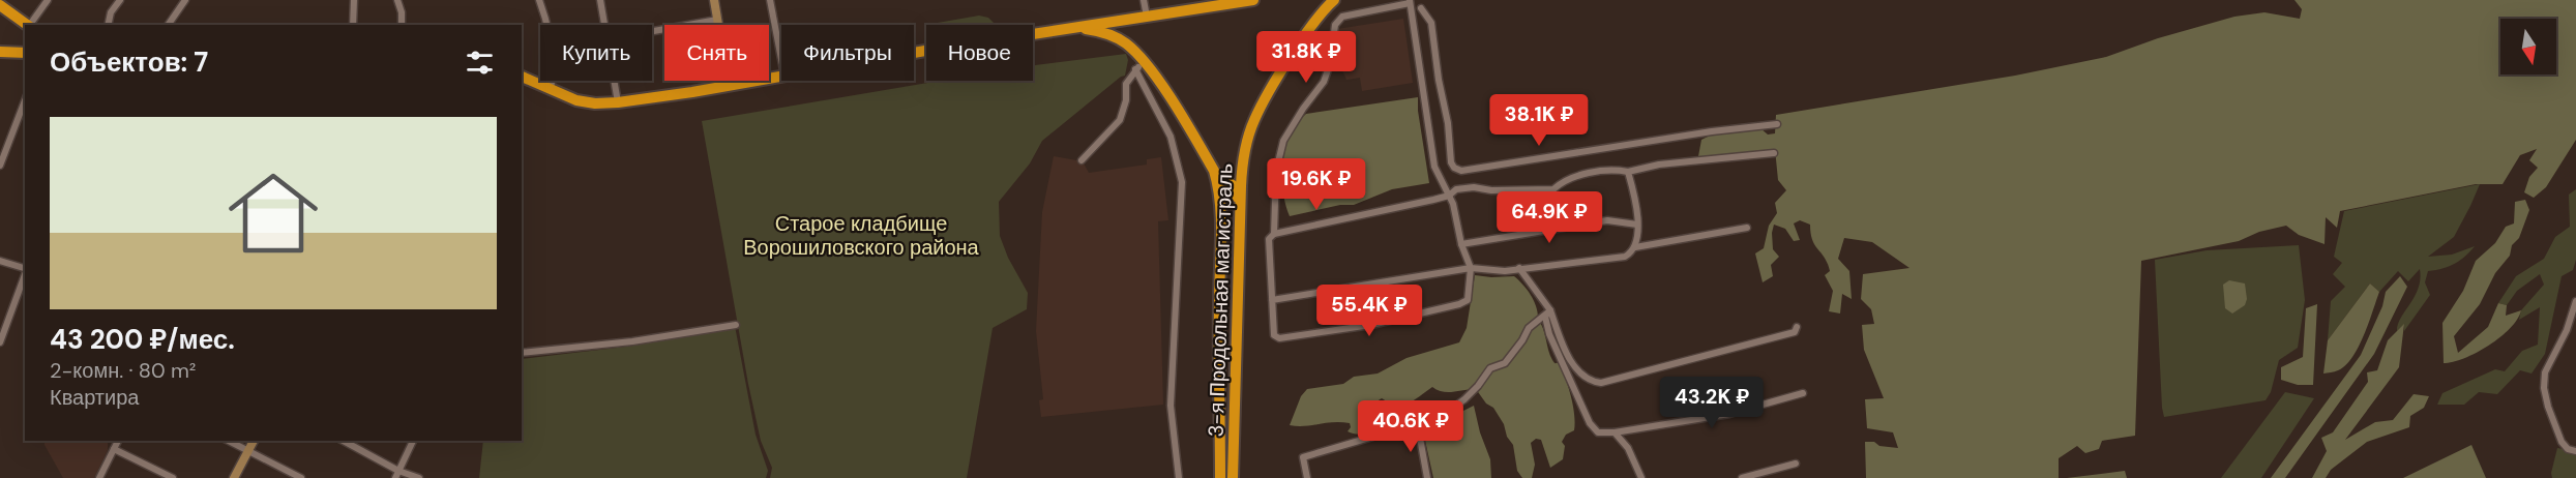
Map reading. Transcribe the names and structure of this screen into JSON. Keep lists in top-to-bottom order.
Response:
{
  "streets": {
    "highway": ["3-я Продольная магистраль"]
  },
  "parks": ["Старое кладбище Ворошиловского района"],
  "north": "bottom",
  "page": {
    "chip": [
      "Купить",
      "Снять",
      "Фильтры",
      "Новое"
    ],
    "heading": "Объектов: 7",
    "price": [
      "31.8K ₽",
      "38.1K ₽",
      "19.6K ₽",
      "64.9K ₽",
      "55.4K ₽",
      "43.2K ₽",
      "40.6K ₽"
    ],
    "list": [
      {
        "name": "43 200 ₽/мес.",
        "note": "2-комн. · 80 m² · Квартира"
      }
    ]
  }
}
